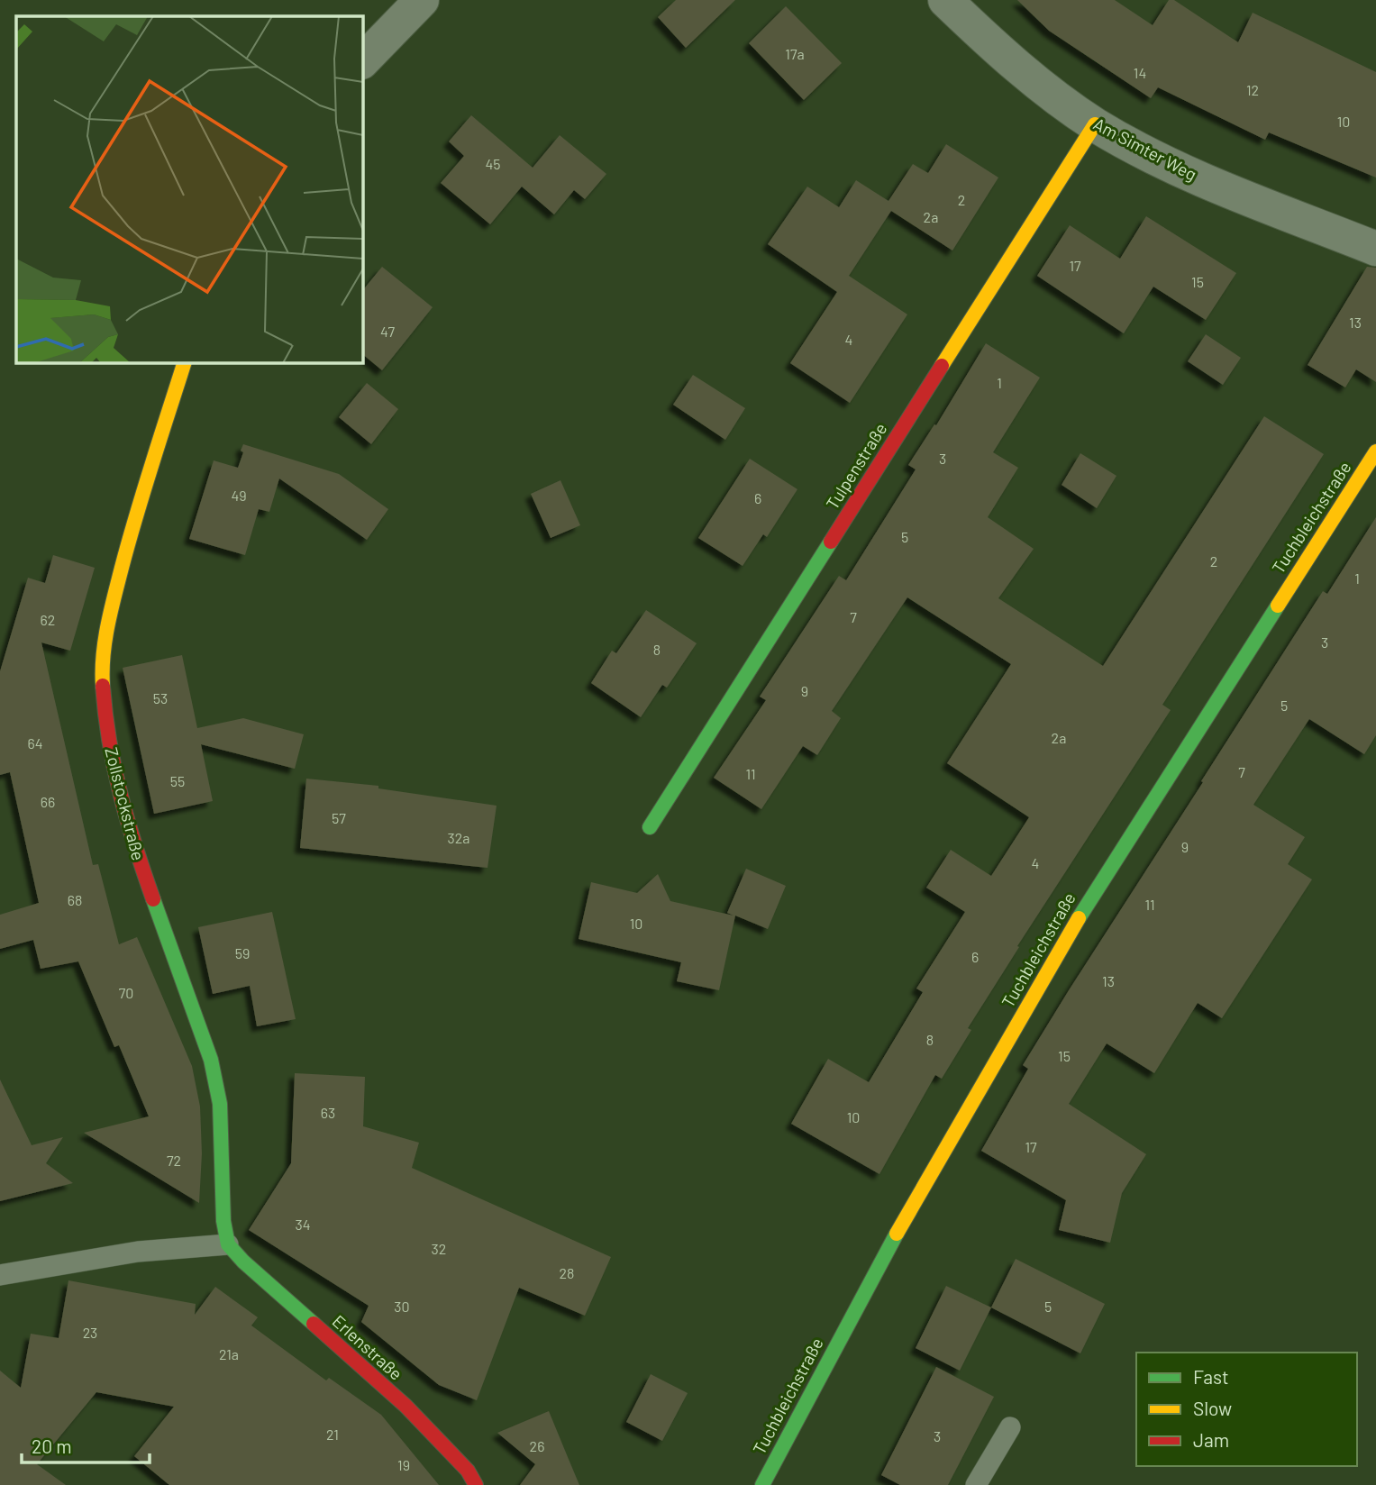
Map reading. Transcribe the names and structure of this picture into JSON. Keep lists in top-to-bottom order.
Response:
{
  "streets": {
    "street": [
      "Am Simter Weg",
      "Tulpenstraße",
      "Tuchbleichstraße",
      "Zollstockstraße",
      "Erlenstraße"
    ]
  },
  "crossings": [
    ["Am Simter Weg", "Tulpenstraße"],
    ["Zollstockstraße", "Erlenstraße"]
  ],
  "house_numbers": [
    "17a",
    "14",
    "12",
    "10",
    "45",
    "2",
    "2a",
    "17",
    "15",
    "13",
    "47",
    "4",
    "1",
    "3",
    "49",
    "6",
    "5",
    "2",
    "1",
    "7",
    "62",
    "3",
    "8",
    "9",
    "53",
    "5",
    "2a",
    "64",
    "7",
    "11",
    "55",
    "66",
    "57",
    "32a",
    "9",
    "4",
    "68",
    "11",
    "10",
    "59",
    "6",
    "13",
    "70",
    "8",
    "15",
    "63",
    "10",
    "17",
    "72",
    "34",
    "32",
    "28",
    "30",
    "5",
    "23",
    "21a",
    "21",
    "3",
    "26",
    "19"
  ],
  "legend": ["Fast", "Slow", "Jam"],
  "scale_bar": "20 m"
}
